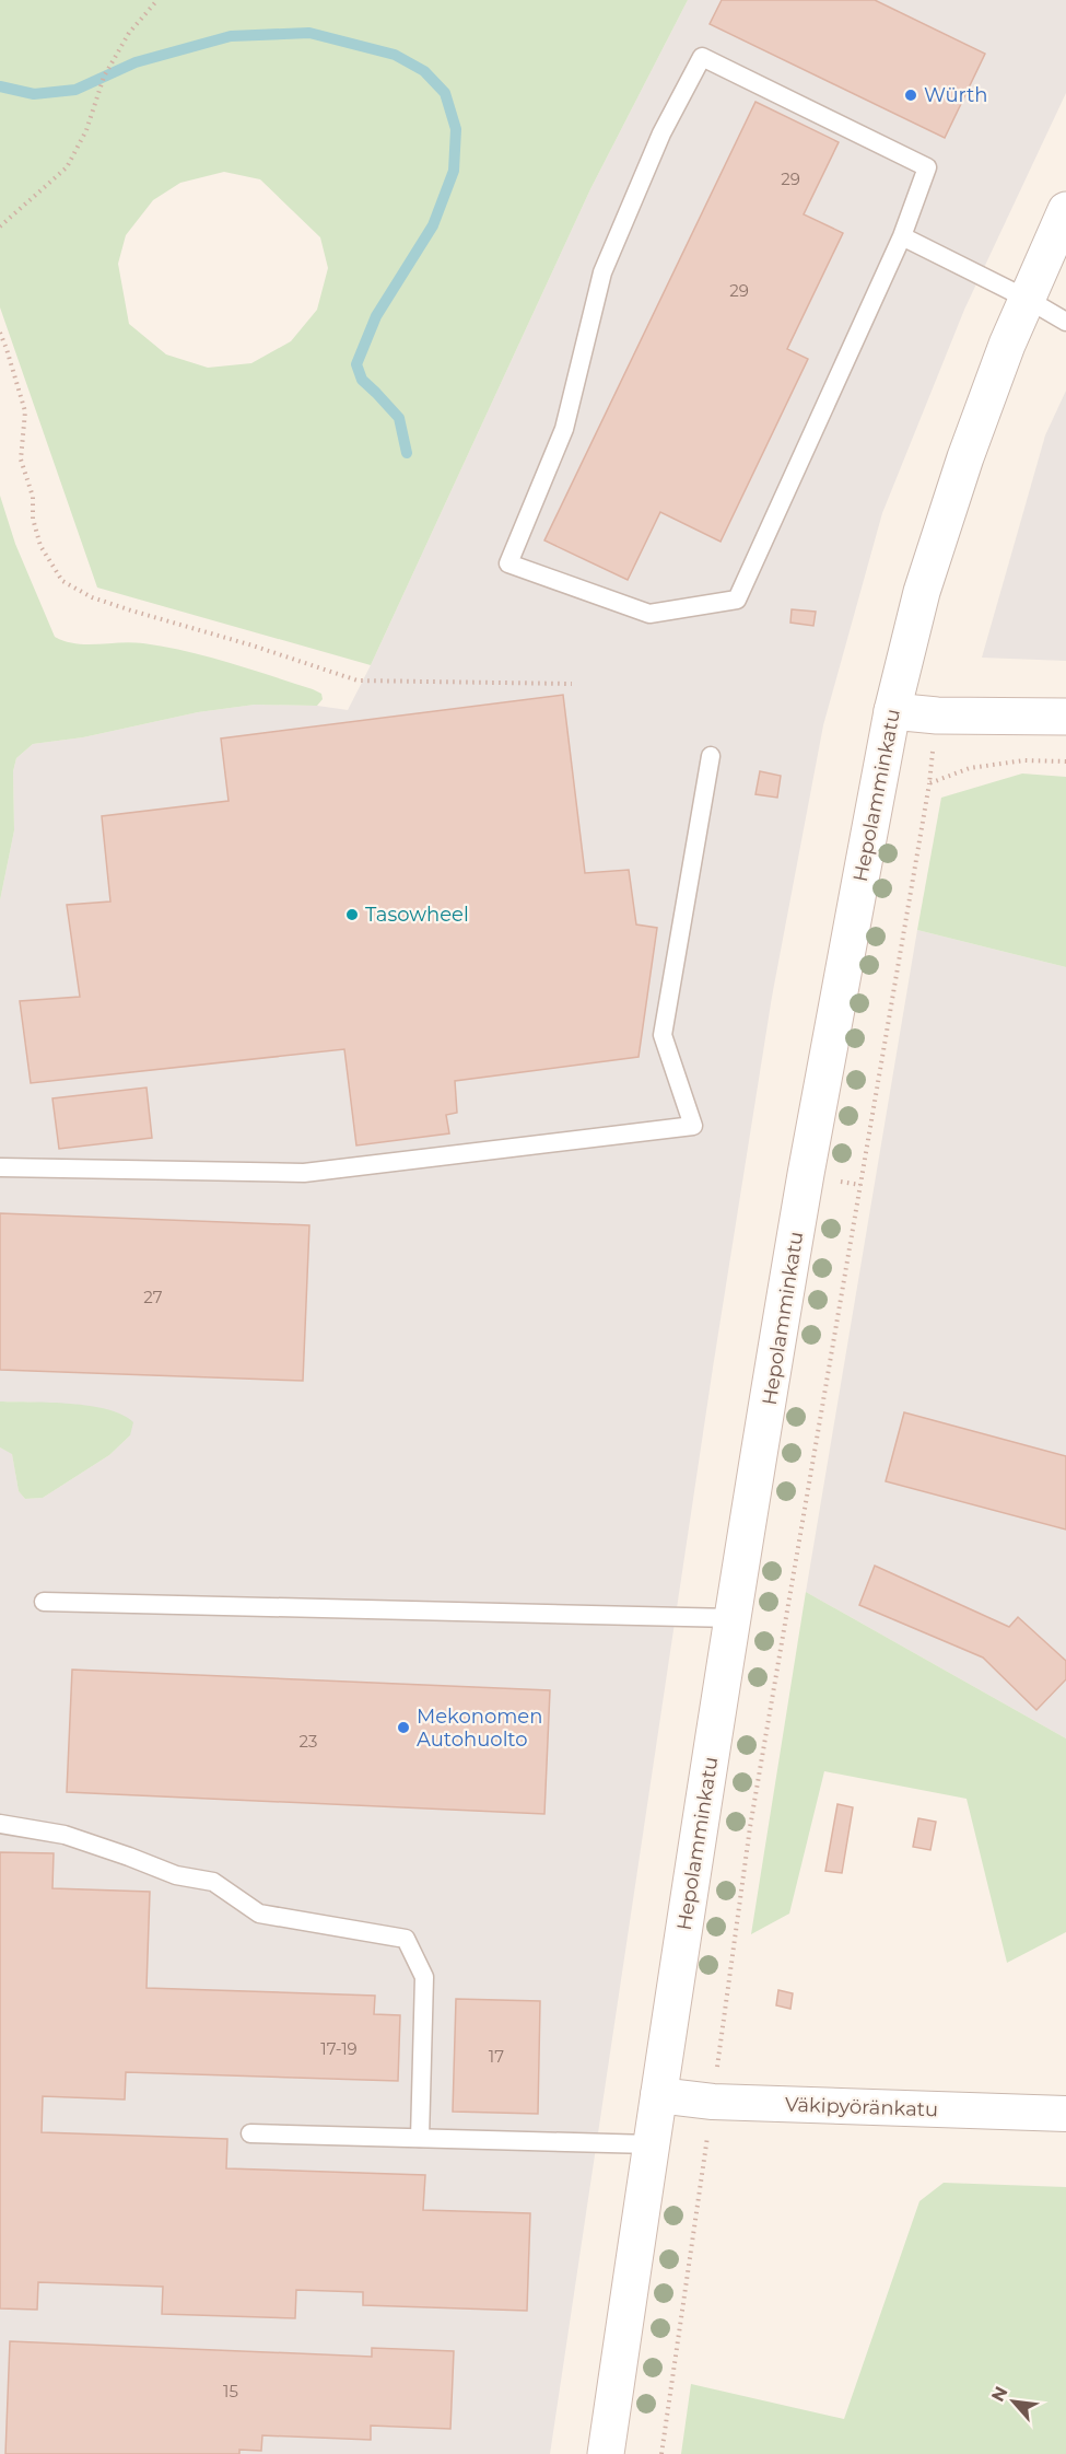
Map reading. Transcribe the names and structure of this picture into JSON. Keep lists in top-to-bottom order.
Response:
{
  "streets": {
    "main road": ["Hepolamminkatu"],
    "street": ["Väkipyöränkatu"]
  },
  "crossings": [
    ["Hepolamminkatu", "Väkipyöränkatu"]
  ],
  "places": ["Würth", "Tasowheel", "Mekonomen Autohuolto"],
  "house_numbers": [
    "29",
    "29",
    "27",
    "23",
    "17-19",
    "17",
    "15"
  ],
  "north": "top left"
}
